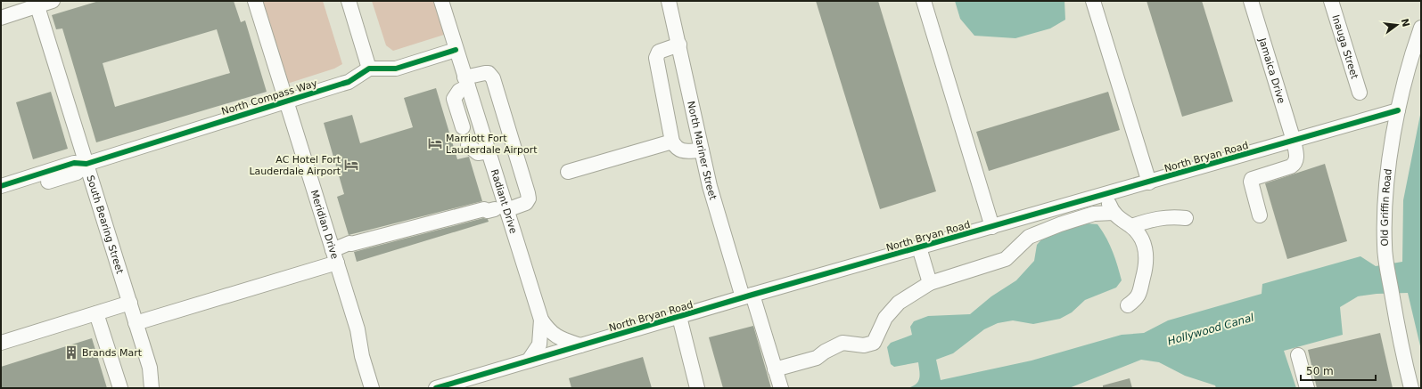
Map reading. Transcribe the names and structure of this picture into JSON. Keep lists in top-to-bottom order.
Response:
{
  "streets": {
    "street": [
      "Inauga Street",
      "Jamaica Drive",
      "North Compass Way",
      "North Mariner Street",
      "North Bryan Road",
      "Radiant Drive",
      "Old Griffin Road",
      "South Bearing Street",
      "Meridian Drive"
    ]
  },
  "crossings": [
    ["Jamaica Drive", "North Bryan Road"],
    ["North Compass Way", "South Bearing Street"],
    ["North Compass Way", "Meridian Drive"],
    ["North Mariner Street", "North Bryan Road"],
    ["North Bryan Road", "Radiant Drive"],
    ["North Bryan Road", "Old Griffin Road"]
  ],
  "water": ["Hollywood Canal"],
  "places": {
    "hotel": ["Marriott Fort Lauderdale Airport", "AC Hotel Fort Lauderdale Airport"],
    "building": ["Brands Mart"]
  },
  "scale_bar": "50 m",
  "north": "right"
}
